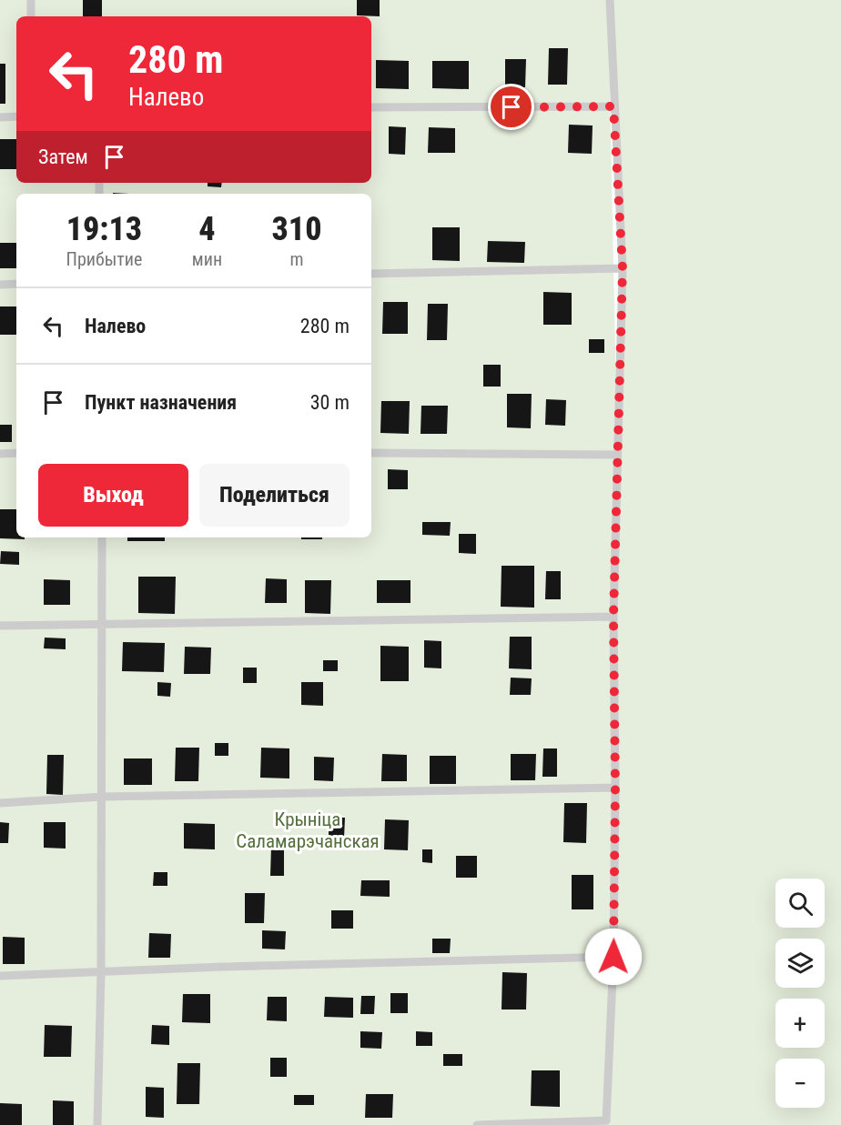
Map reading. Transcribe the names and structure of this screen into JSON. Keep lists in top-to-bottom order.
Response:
{
  "parks": ["Крыніца Саламарэчанская"],
  "page": {
    "turn": ["280 m", "Налево"],
    "then": "Затем",
    "eta": [
      "19:13",
      "Прибытие",
      "4",
      "мин",
      "310",
      "m"
    ],
    "list": [
      {
        "name": "Налево",
        "value": "280 m"
      },
      {
        "name": "Пункт назначения",
        "value": "30 m"
      }
    ],
    "buttons": ["Выход", "Поделиться"],
    "map_buttons": ["+", "−"]
  }
}
